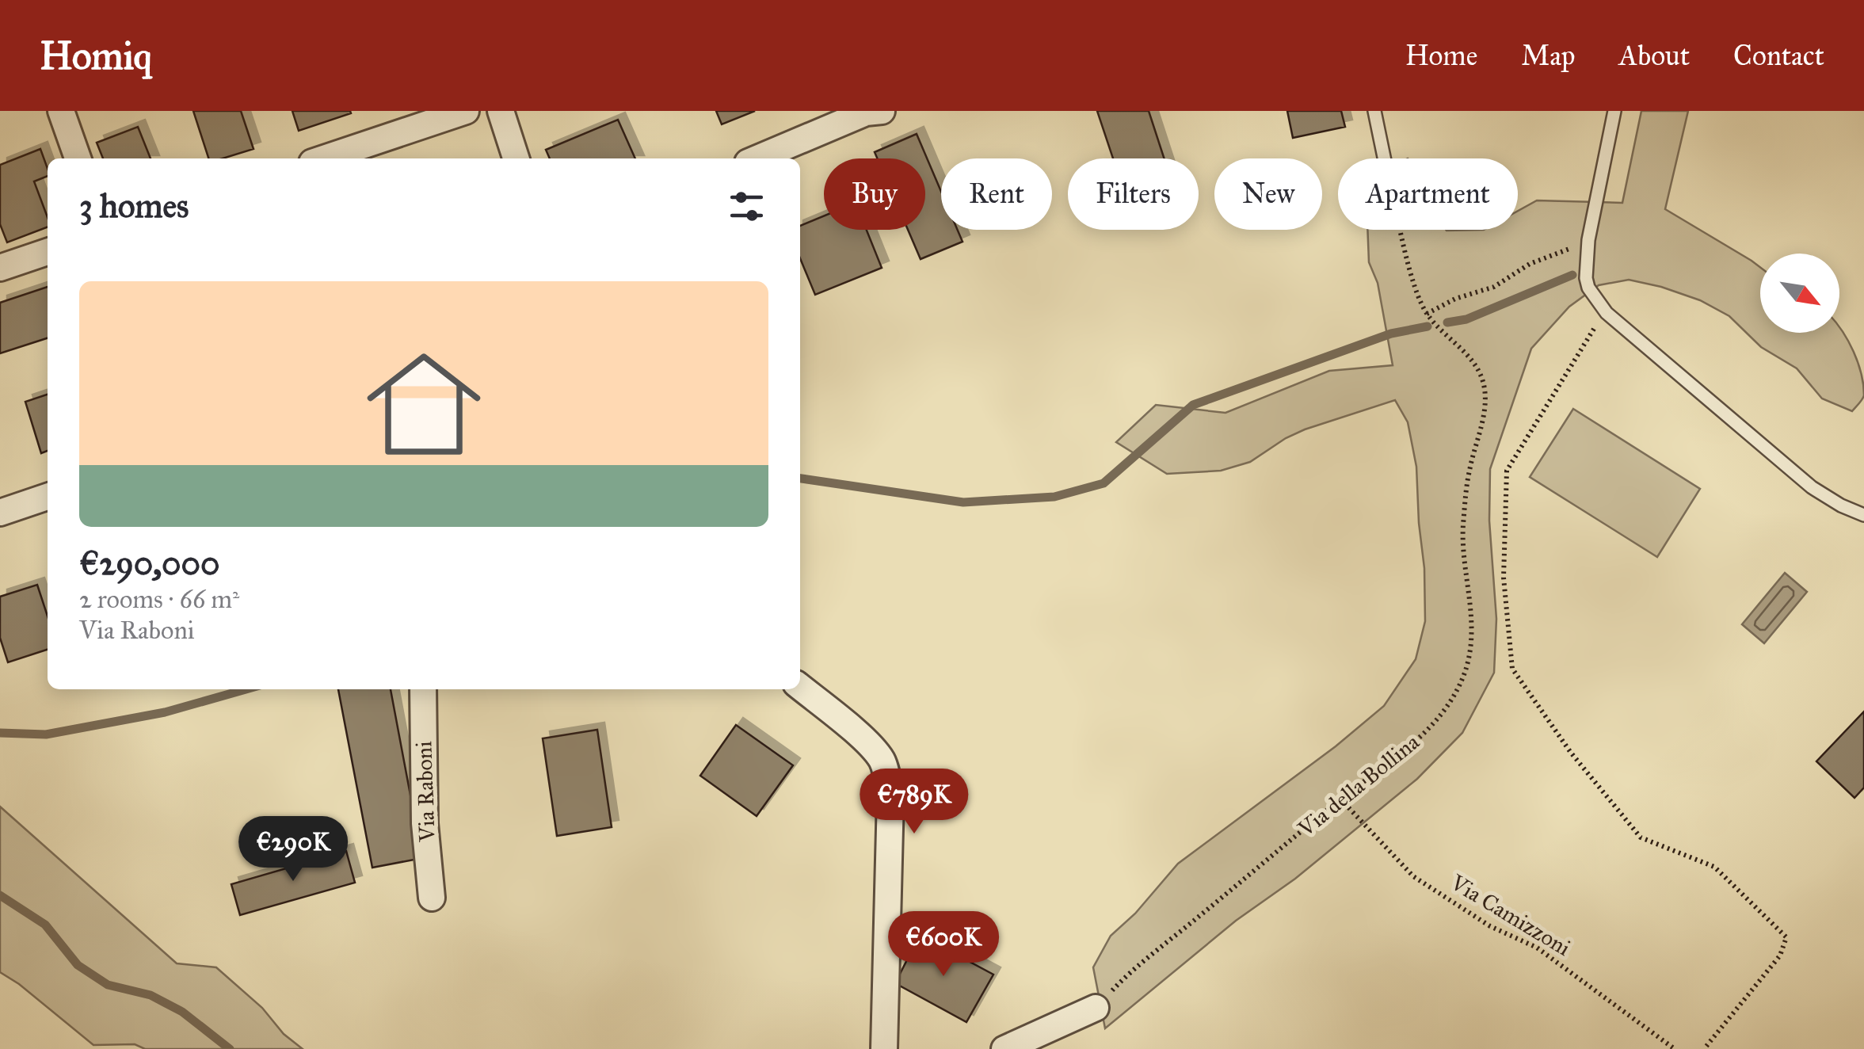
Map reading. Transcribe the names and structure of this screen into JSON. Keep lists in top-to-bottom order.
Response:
{
  "streets": {
    "street": ["Via Raboni"],
    "path": ["Via della Bollina", "Via Camizzoni"]
  },
  "crossings": [
    ["Via della Bollina", "Via Camizzoni"]
  ],
  "north": "bottom right",
  "page": {
    "header": "Homiq",
    "nav": [
      "Home",
      "Map",
      "About",
      "Contact"
    ],
    "chip": [
      "Buy",
      "Rent",
      "Filters",
      "New",
      "Apartment"
    ],
    "heading": "3 homes",
    "list": [
      {
        "name": "€290,000",
        "note": "2 rooms · 66 m² · Via Raboni"
      }
    ],
    "price": ["€789K", "€290K", "€600K"]
  }
}
